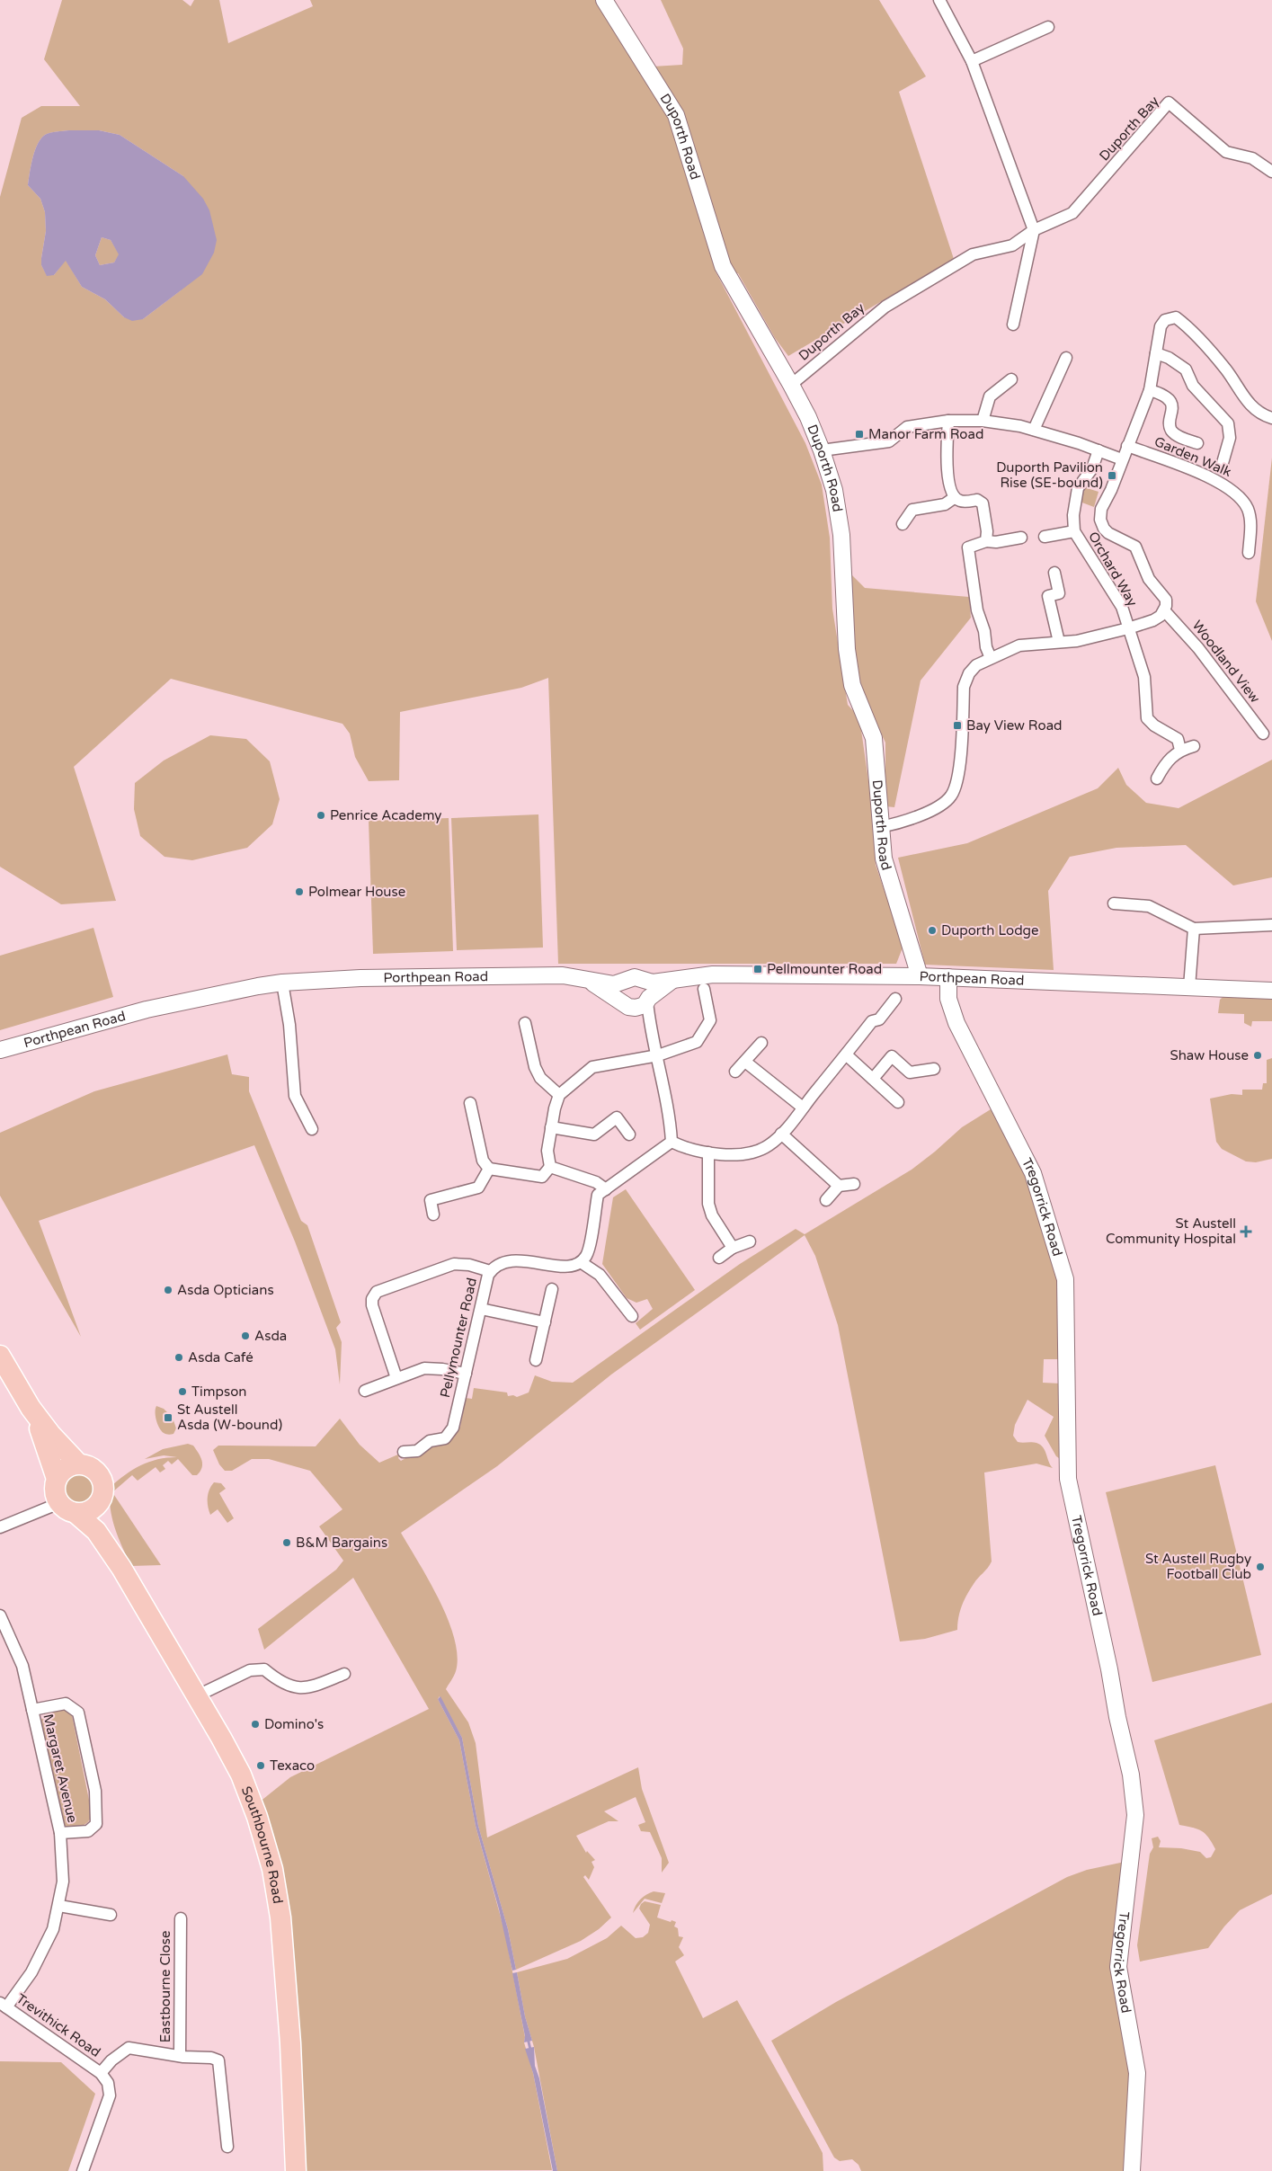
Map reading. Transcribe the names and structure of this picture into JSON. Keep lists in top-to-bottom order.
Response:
{
  "streets": {
    "highway": ["Southbourne Road"],
    "street": [
      "Duporth Bay",
      "Duporth Road",
      "Garden Walk",
      "Orchard Way",
      "Woodland View",
      "Porthpean Road",
      "Tregorrick Road",
      "Pellymounter Road",
      "Margaret Avenue",
      "Eastbourne Close",
      "Trevithick Road"
    ]
  },
  "crossings": [
    ["Duporth Bay", "Duporth Road"],
    ["Duporth Road", "Porthpean Road"],
    ["Porthpean Road", "Tregorrick Road"],
    ["Margaret Avenue", "Trevithick Road"]
  ],
  "places": {
    "transit": [
      "Manor Farm Road",
      "Duporth Pavilion Rise (SE-bound)",
      "Bay View Road",
      "Pellmounter Road",
      "St Austell Asda (W-bound)"
    ],
    "other": [
      "Penrice Academy",
      "Polmear House",
      "Duporth Lodge",
      "Shaw House",
      "Asda Opticians",
      "Asda",
      "Asda Café",
      "Timpson",
      "B&M Bargains",
      "St Austell Rugby Football Club",
      "Domino's",
      "Texaco"
    ],
    "health": ["St Austell Community Hospital"]
  }
}
